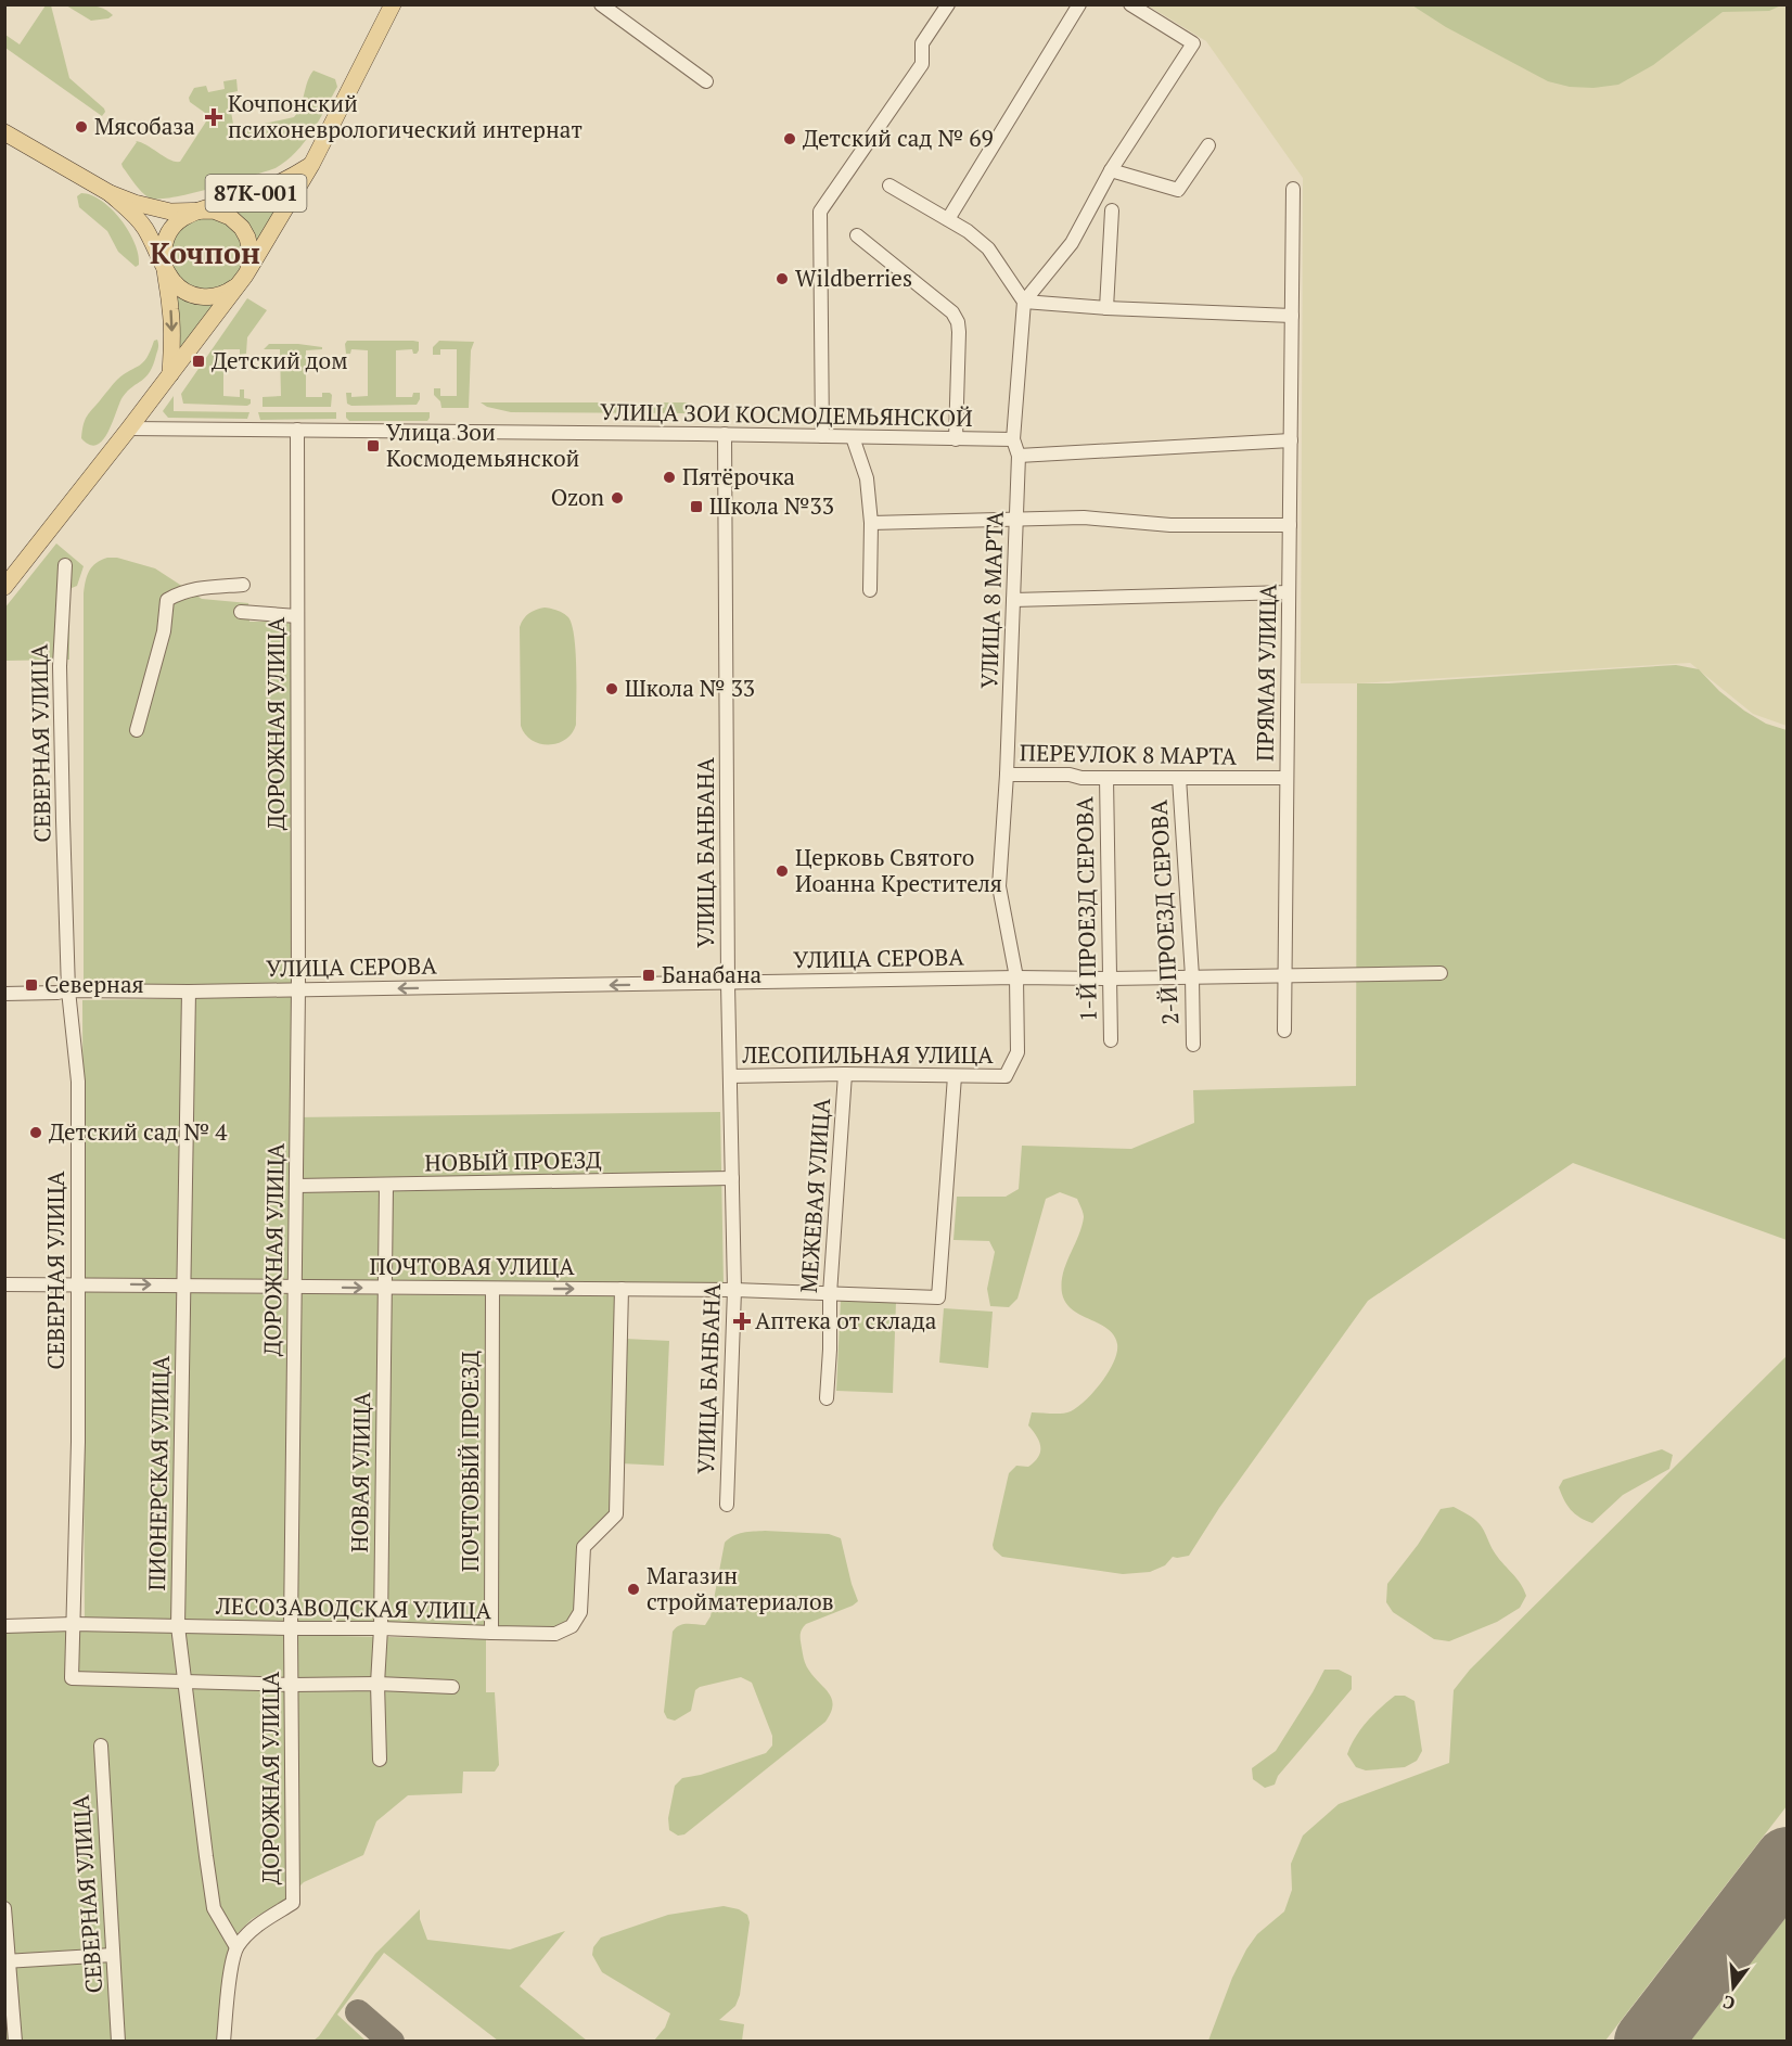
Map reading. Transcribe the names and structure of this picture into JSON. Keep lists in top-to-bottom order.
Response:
{
  "streets": {
    "main road": ["87К-001"],
    "street": [
      "УЛИЦА ЗОИ КОСМОДЕМЬЯНСКОЙ",
      "УЛИЦА 8 МАРТА",
      "ПРЯМАЯ УЛИЦА",
      "ДОРОЖНАЯ УЛИЦА",
      "СЕВЕРНАЯ УЛИЦА",
      "ПЕРЕУЛОК 8 МАРТА",
      "УЛИЦА БАНБАНА",
      "1-Й ПРОЕЗД СЕРОВА",
      "2-Й ПРОЕЗД СЕРОВА",
      "УЛИЦА СЕРОВА",
      "ЛЕСОПИЛЬНАЯ УЛИЦА",
      "НОВЫЙ ПРОЕЗД",
      "МЕЖЕВАЯ УЛИЦА",
      "ПОЧТОВАЯ УЛИЦА",
      "ПОЧТОВЫЙ ПРОЕЗД",
      "НОВАЯ УЛИЦА",
      "ПИОНЕРСКАЯ УЛИЦА",
      "ЛЕСОЗАВОДСКАЯ УЛИЦА"
    ]
  },
  "crossings": [
    ["УЛИЦА ЗОИ КОСМОДЕМЬЯНСКОЙ", "УЛИЦА 8 МАРТА"],
    ["УЛИЦА ЗОИ КОСМОДЕМЬЯНСКОЙ", "ДОРОЖНАЯ УЛИЦА"],
    ["УЛИЦА ЗОИ КОСМОДЕМЬЯНСКОЙ", "УЛИЦА БАНБАНА"],
    ["УЛИЦА 8 МАРТА", "ПЕРЕУЛОК 8 МАРТА"],
    ["УЛИЦА 8 МАРТА", "УЛИЦА СЕРОВА"],
    ["УЛИЦА 8 МАРТА", "ЛЕСОПИЛЬНАЯ УЛИЦА"],
    ["ПРЯМАЯ УЛИЦА", "ПЕРЕУЛОК 8 МАРТА"],
    ["ПРЯМАЯ УЛИЦА", "УЛИЦА СЕРОВА"],
    ["ДОРОЖНАЯ УЛИЦА", "УЛИЦА СЕРОВА"],
    ["ДОРОЖНАЯ УЛИЦА", "НОВЫЙ ПРОЕЗД"],
    ["ДОРОЖНАЯ УЛИЦА", "ПОЧТОВАЯ УЛИЦА"],
    ["ДОРОЖНАЯ УЛИЦА", "ПИОНЕРСКАЯ УЛИЦА"],
    ["ДОРОЖНАЯ УЛИЦА", "ЛЕСОЗАВОДСКАЯ УЛИЦА"],
    ["СЕВЕРНАЯ УЛИЦА", "УЛИЦА СЕРОВА"],
    ["СЕВЕРНАЯ УЛИЦА", "ПОЧТОВАЯ УЛИЦА"],
    ["СЕВЕРНАЯ УЛИЦА", "ПИОНЕРСКАЯ УЛИЦА"],
    ["СЕВЕРНАЯ УЛИЦА", "ЛЕСОЗАВОДСКАЯ УЛИЦА"],
    ["ПЕРЕУЛОК 8 МАРТА", "1-Й ПРОЕЗД СЕРОВА"],
    ["ПЕРЕУЛОК 8 МАРТА", "2-Й ПРОЕЗД СЕРОВА"],
    ["УЛИЦА БАНБАНА", "УЛИЦА СЕРОВА"],
    ["УЛИЦА БАНБАНА", "ЛЕСОПИЛЬНАЯ УЛИЦА"],
    ["УЛИЦА БАНБАНА", "НОВЫЙ ПРОЕЗД"],
    ["УЛИЦА БАНБАНА", "ПОЧТОВАЯ УЛИЦА"],
    ["1-Й ПРОЕЗД СЕРОВА", "УЛИЦА СЕРОВА"],
    ["2-Й ПРОЕЗД СЕРОВА", "УЛИЦА СЕРОВА"],
    ["УЛИЦА СЕРОВА", "ПИОНЕРСКАЯ УЛИЦА"],
    ["ЛЕСОПИЛЬНАЯ УЛИЦА", "МЕЖЕВАЯ УЛИЦА"],
    ["ЛЕСОПИЛЬНАЯ УЛИЦА", "ПОЧТОВАЯ УЛИЦА"],
    ["НОВЫЙ ПРОЕЗД", "НОВАЯ УЛИЦА"],
    ["МЕЖЕВАЯ УЛИЦА", "ПОЧТОВАЯ УЛИЦА"],
    ["ПОЧТОВАЯ УЛИЦА", "ПОЧТОВЫЙ ПРОЕЗД"],
    ["ПОЧТОВАЯ УЛИЦА", "НОВАЯ УЛИЦА"],
    ["ПОЧТОВАЯ УЛИЦА", "ПИОНЕРСКАЯ УЛИЦА"],
    ["ПОЧТОВАЯ УЛИЦА", "ЛЕСОЗАВОДСКАЯ УЛИЦА"],
    ["ПОЧТОВЫЙ ПРОЕЗД", "ЛЕСОЗАВОДСКАЯ УЛИЦА"],
    ["НОВАЯ УЛИЦА", "ЛЕСОЗАВОДСКАЯ УЛИЦА"],
    ["ПИОНЕРСКАЯ УЛИЦА", "ЛЕСОЗАВОДСКАЯ УЛИЦА"]
  ],
  "districts": ["Кочпон"],
  "places": {
    "health": ["Кочпонский психоневрологический интернат", "Аптека от склада"],
    "other": [
      "Мясобаза",
      "Детский сад № 69",
      "Wildberries",
      "Пятёрочка",
      "Ozon",
      "Школа № 33",
      "Церковь Святого Иоанна Крестителя",
      "Детский сад № 4",
      "Магазин стройматериалов"
    ],
    "transit": [
      "Детский дом",
      "Улица Зои Космодемьянской",
      "Школа №33",
      "Банабана",
      "Северная"
    ]
  },
  "north": "bottom"
}
